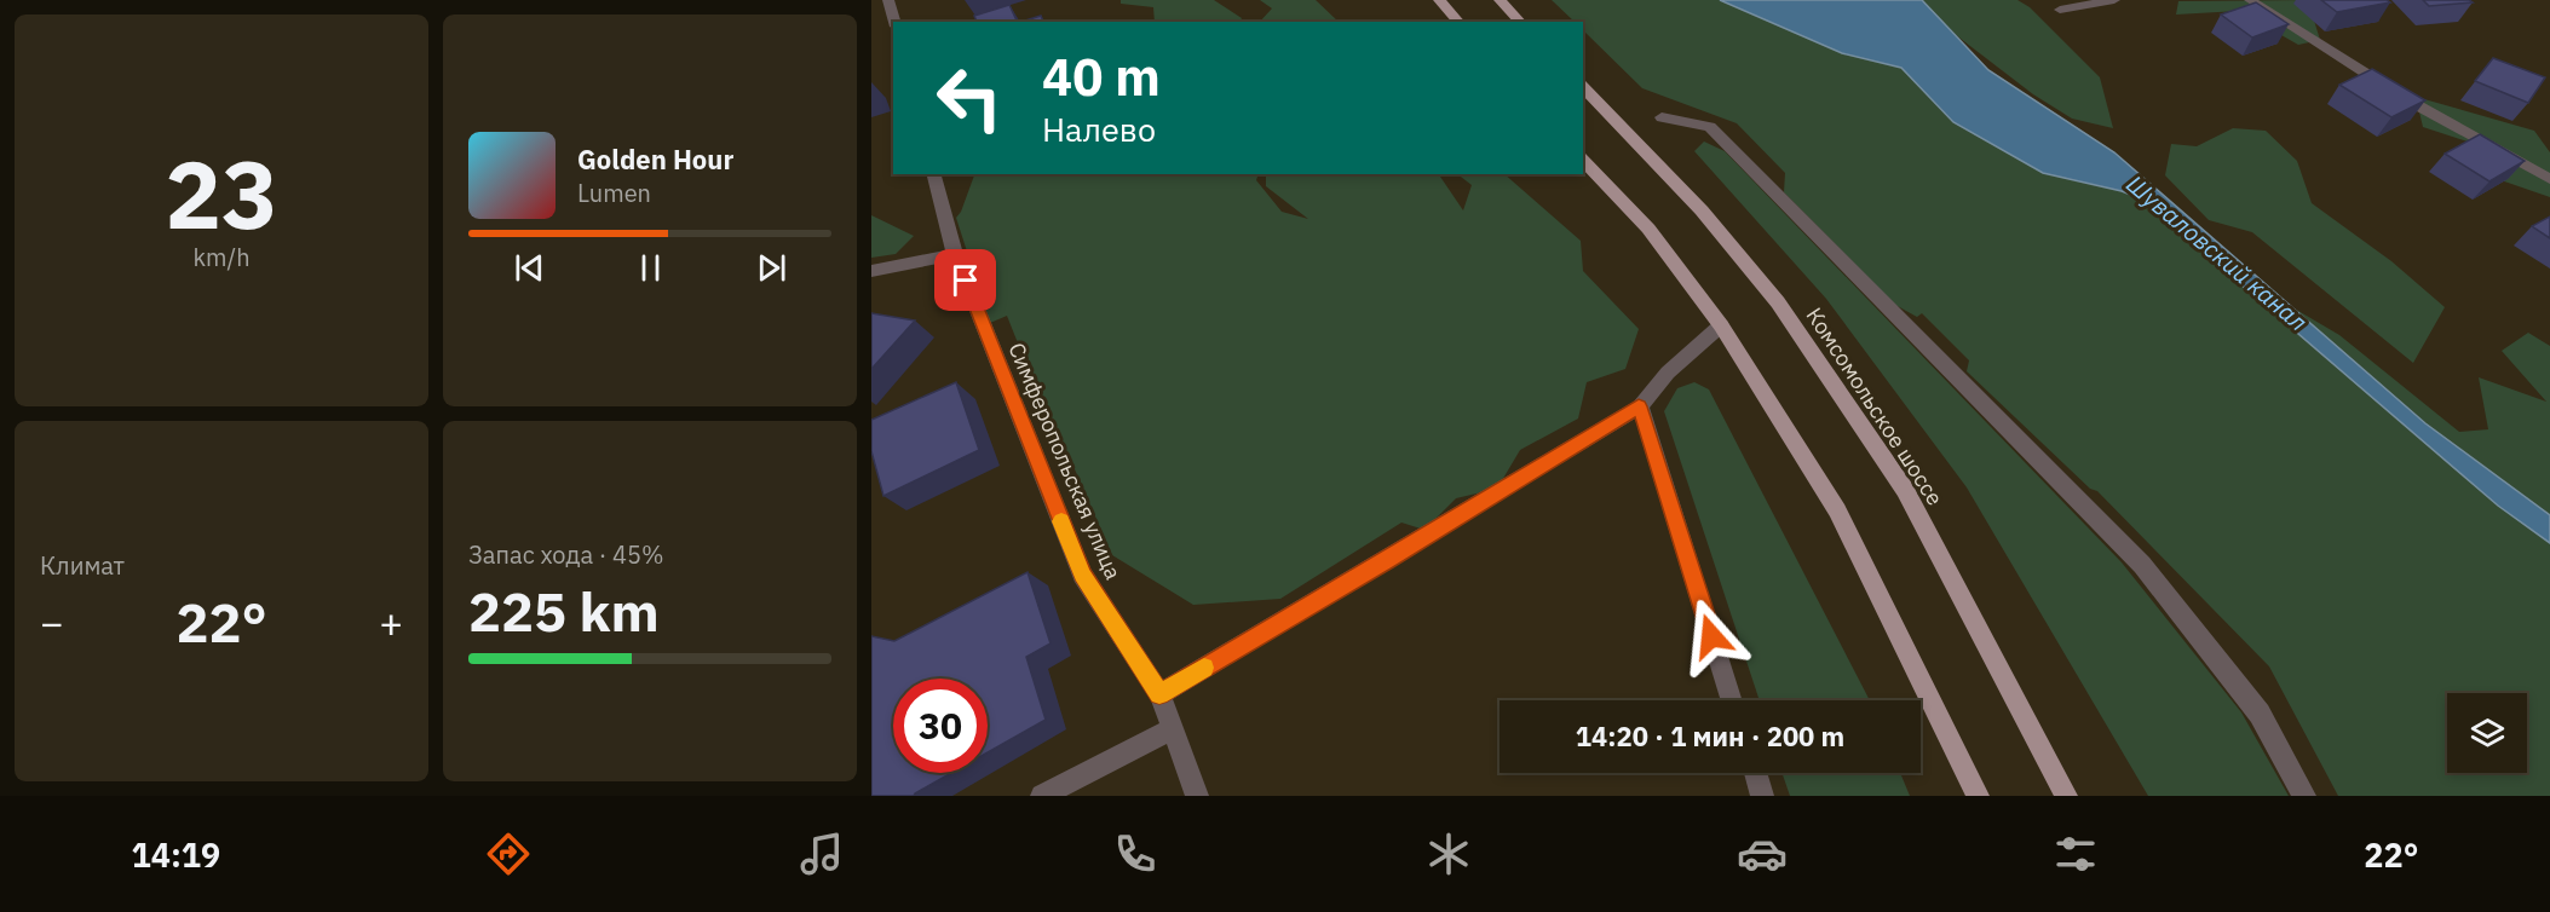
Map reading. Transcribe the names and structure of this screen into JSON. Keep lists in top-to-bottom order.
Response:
{
  "streets": {
    "main road": ["Комсомольское шоссе"],
    "street": ["Симферопольская улица"]
  },
  "water": ["Шуваловский канал"],
  "page": {
    "tile": [
      ["23", "km/h"],
      "Климат",
      ["Запас хода · 45%", "225 km"]
    ],
    "turn": ["40 m", "Налево"],
    "song": ["Golden Hour", "Lumen"],
    "heat": ["−", "22°", "+"],
    "limit": "30",
    "trip": "14:20 · 1 мин · 200 m",
    "tabs": ["14:19", "22°"]
  }
}
